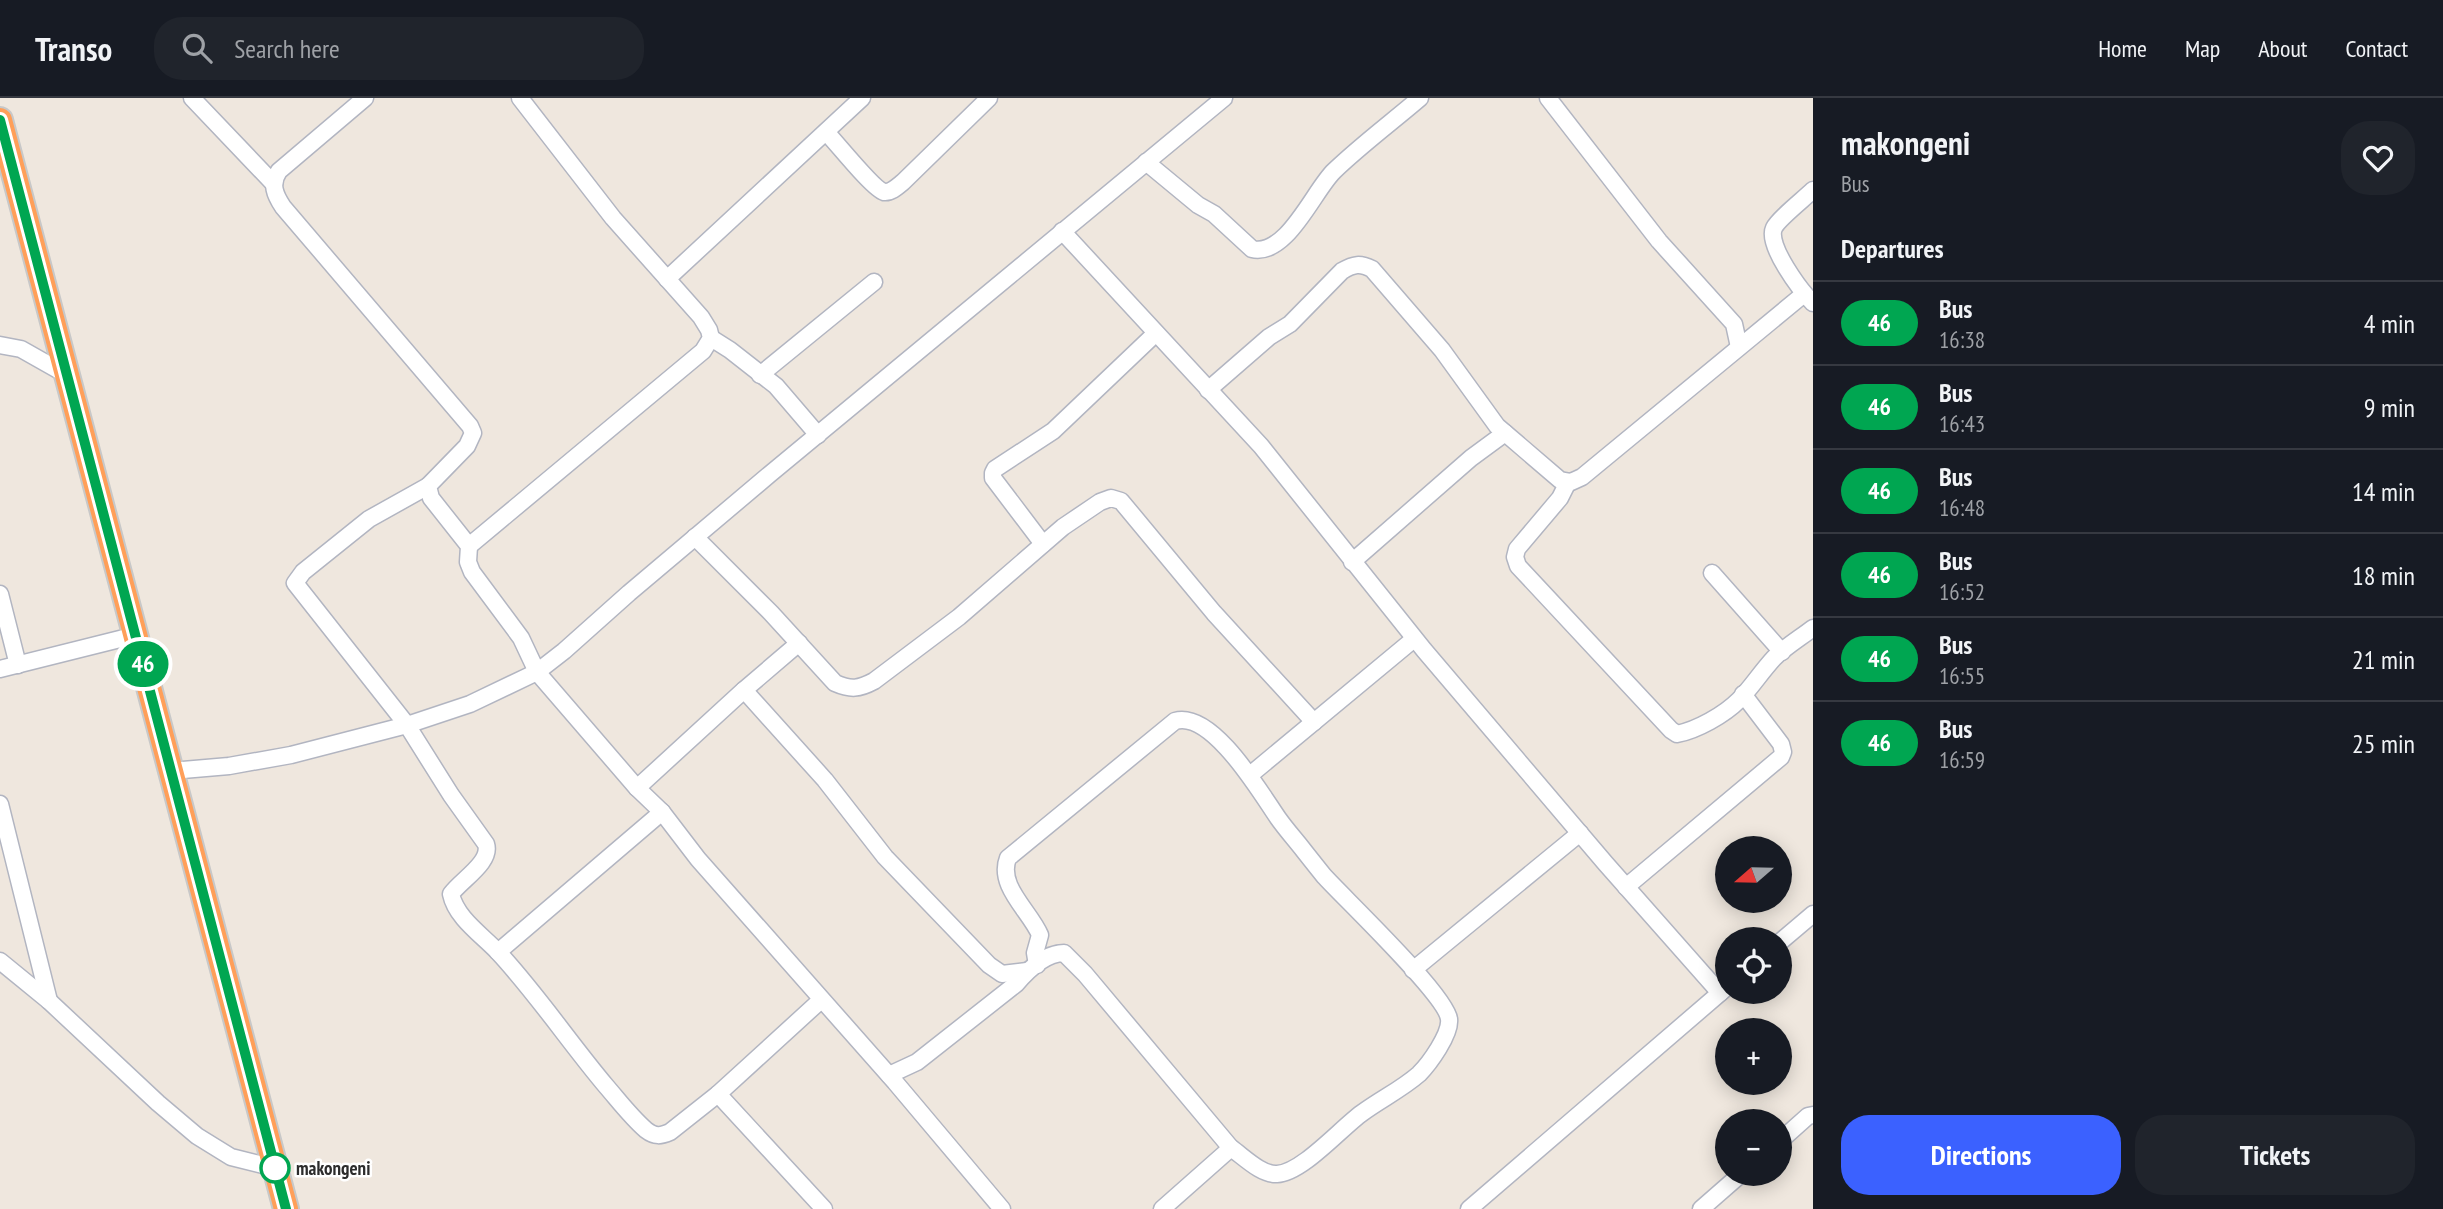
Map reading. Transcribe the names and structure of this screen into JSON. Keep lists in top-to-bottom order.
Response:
{
  "places": ["makongeni"],
  "lines": ["bus line 46"],
  "north": "left",
  "page": {
    "header": "Transo",
    "search": "Search here",
    "nav": [
      "Home",
      "Map",
      "About",
      "Contact"
    ],
    "on_map": "46",
    "heading": [
      ["makongeni", "Bus"],
      "Departures"
    ],
    "list": [
      {
        "mark": "46",
        "name": "Bus",
        "note": "16:38",
        "value": "4 min"
      },
      {
        "mark": "46",
        "name": "Bus",
        "note": "16:43",
        "value": "9 min"
      },
      {
        "mark": "46",
        "name": "Bus",
        "note": "16:48",
        "value": "14 min"
      },
      {
        "mark": "46",
        "name": "Bus",
        "note": "16:52",
        "value": "18 min"
      },
      {
        "mark": "46",
        "name": "Bus",
        "note": "16:55",
        "value": "21 min"
      },
      {
        "mark": "46",
        "name": "Bus",
        "note": "16:59",
        "value": "25 min"
      }
    ],
    "map_buttons": ["+", "−"],
    "buttons": ["Directions", "Tickets"]
  }
}
